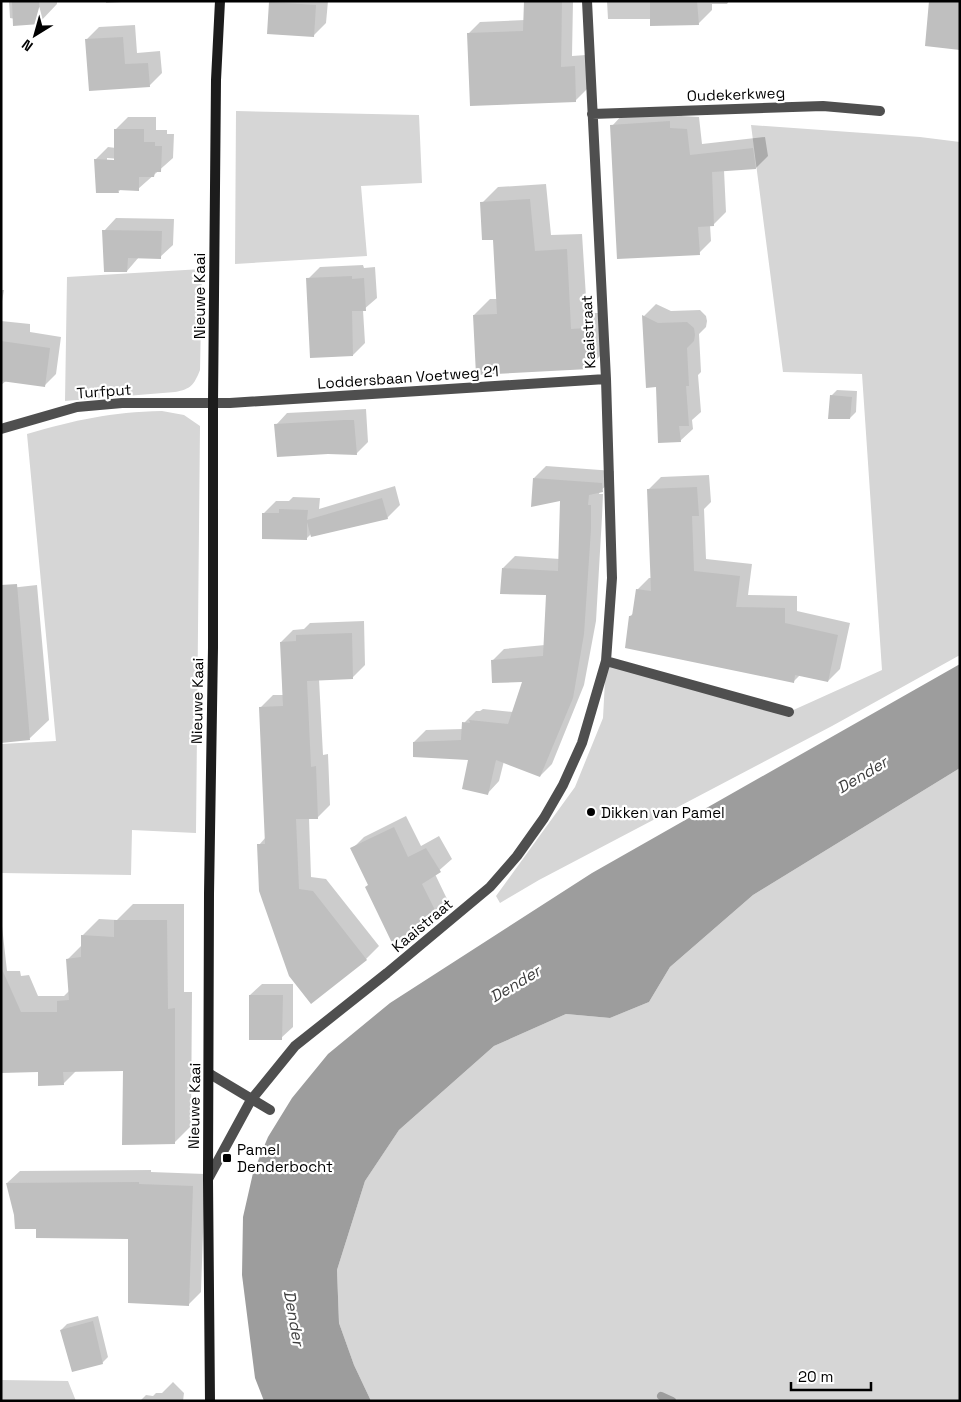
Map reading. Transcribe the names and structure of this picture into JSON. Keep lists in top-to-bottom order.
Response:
{
  "streets": {
    "main road": ["Nieuwe Kaai"],
    "street": [
      "Oudekerkweg",
      "Kaaistraat",
      "Loddersbaan Voetweg 21",
      "Turfput"
    ]
  },
  "crossings": [
    ["Oudekerkweg", "Kaaistraat"],
    ["Nieuwe Kaai", "Kaaistraat"],
    ["Nieuwe Kaai", "Loddersbaan Voetweg 21"],
    ["Nieuwe Kaai", "Turfput"],
    ["Kaaistraat", "Loddersbaan Voetweg 21"],
    ["Loddersbaan Voetweg 21", "Turfput"]
  ],
  "water": ["Dender"],
  "places": {
    "other": ["Dikken van Pamel"],
    "transit": ["Pamel Denderbocht"]
  },
  "scale_bar": "20 m",
  "north": "bottom left"
}
